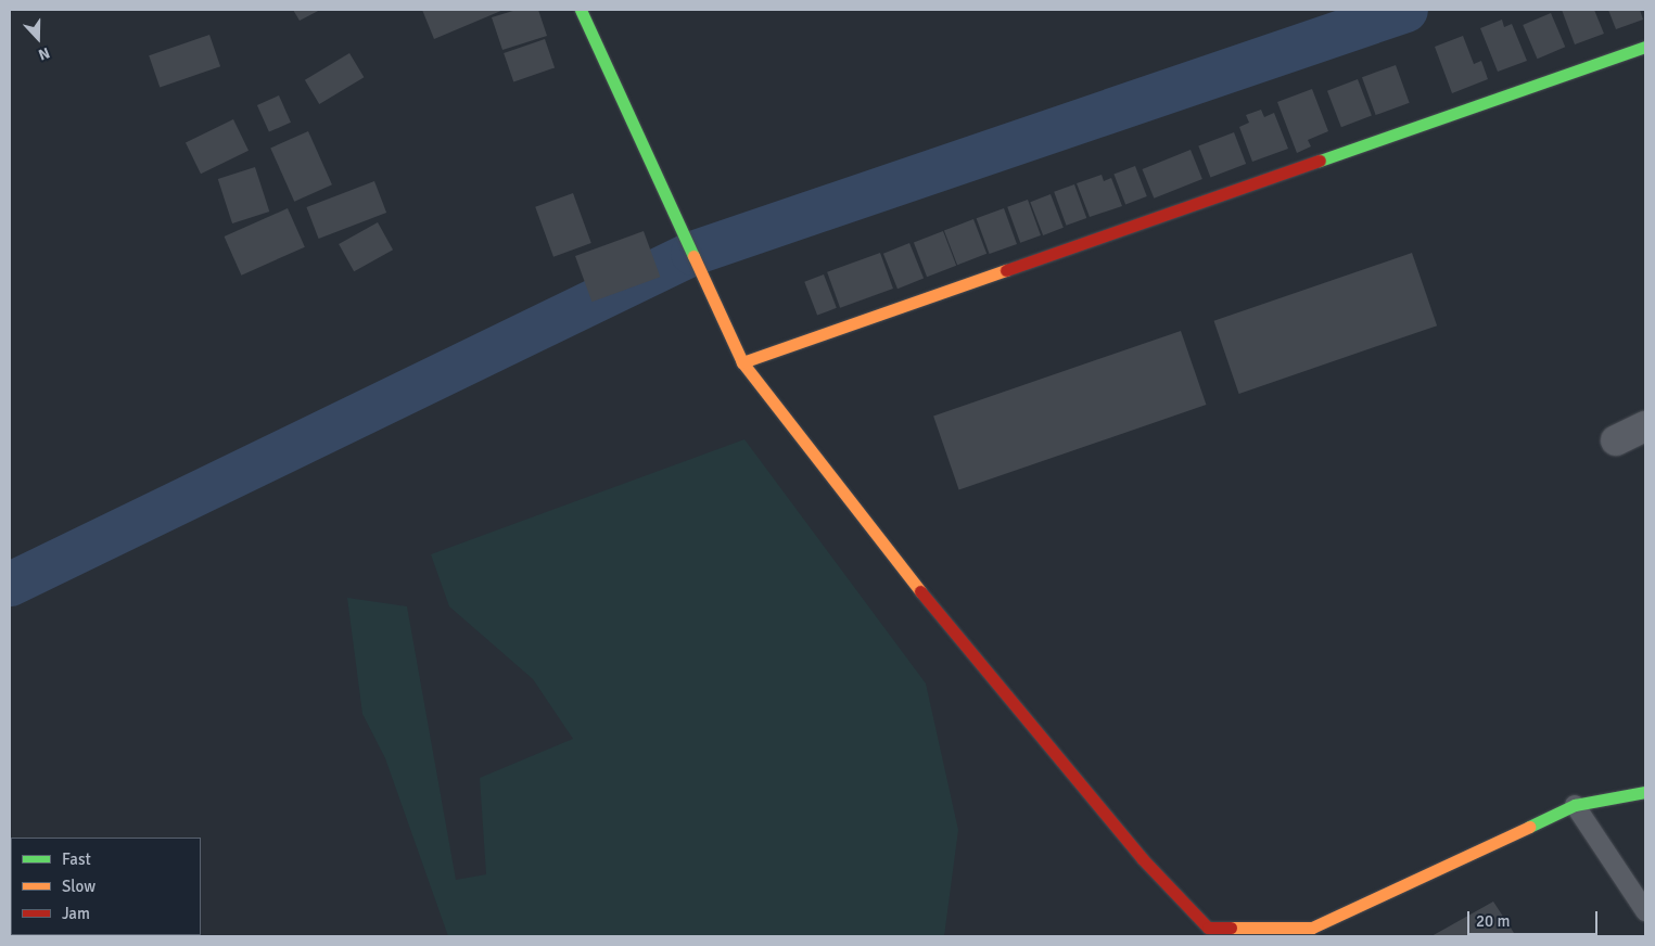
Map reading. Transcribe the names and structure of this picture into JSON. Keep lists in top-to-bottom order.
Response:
{
  "legend": ["Fast", "Slow", "Jam"],
  "scale_bar": "20 m",
  "north": "bottom"
}
